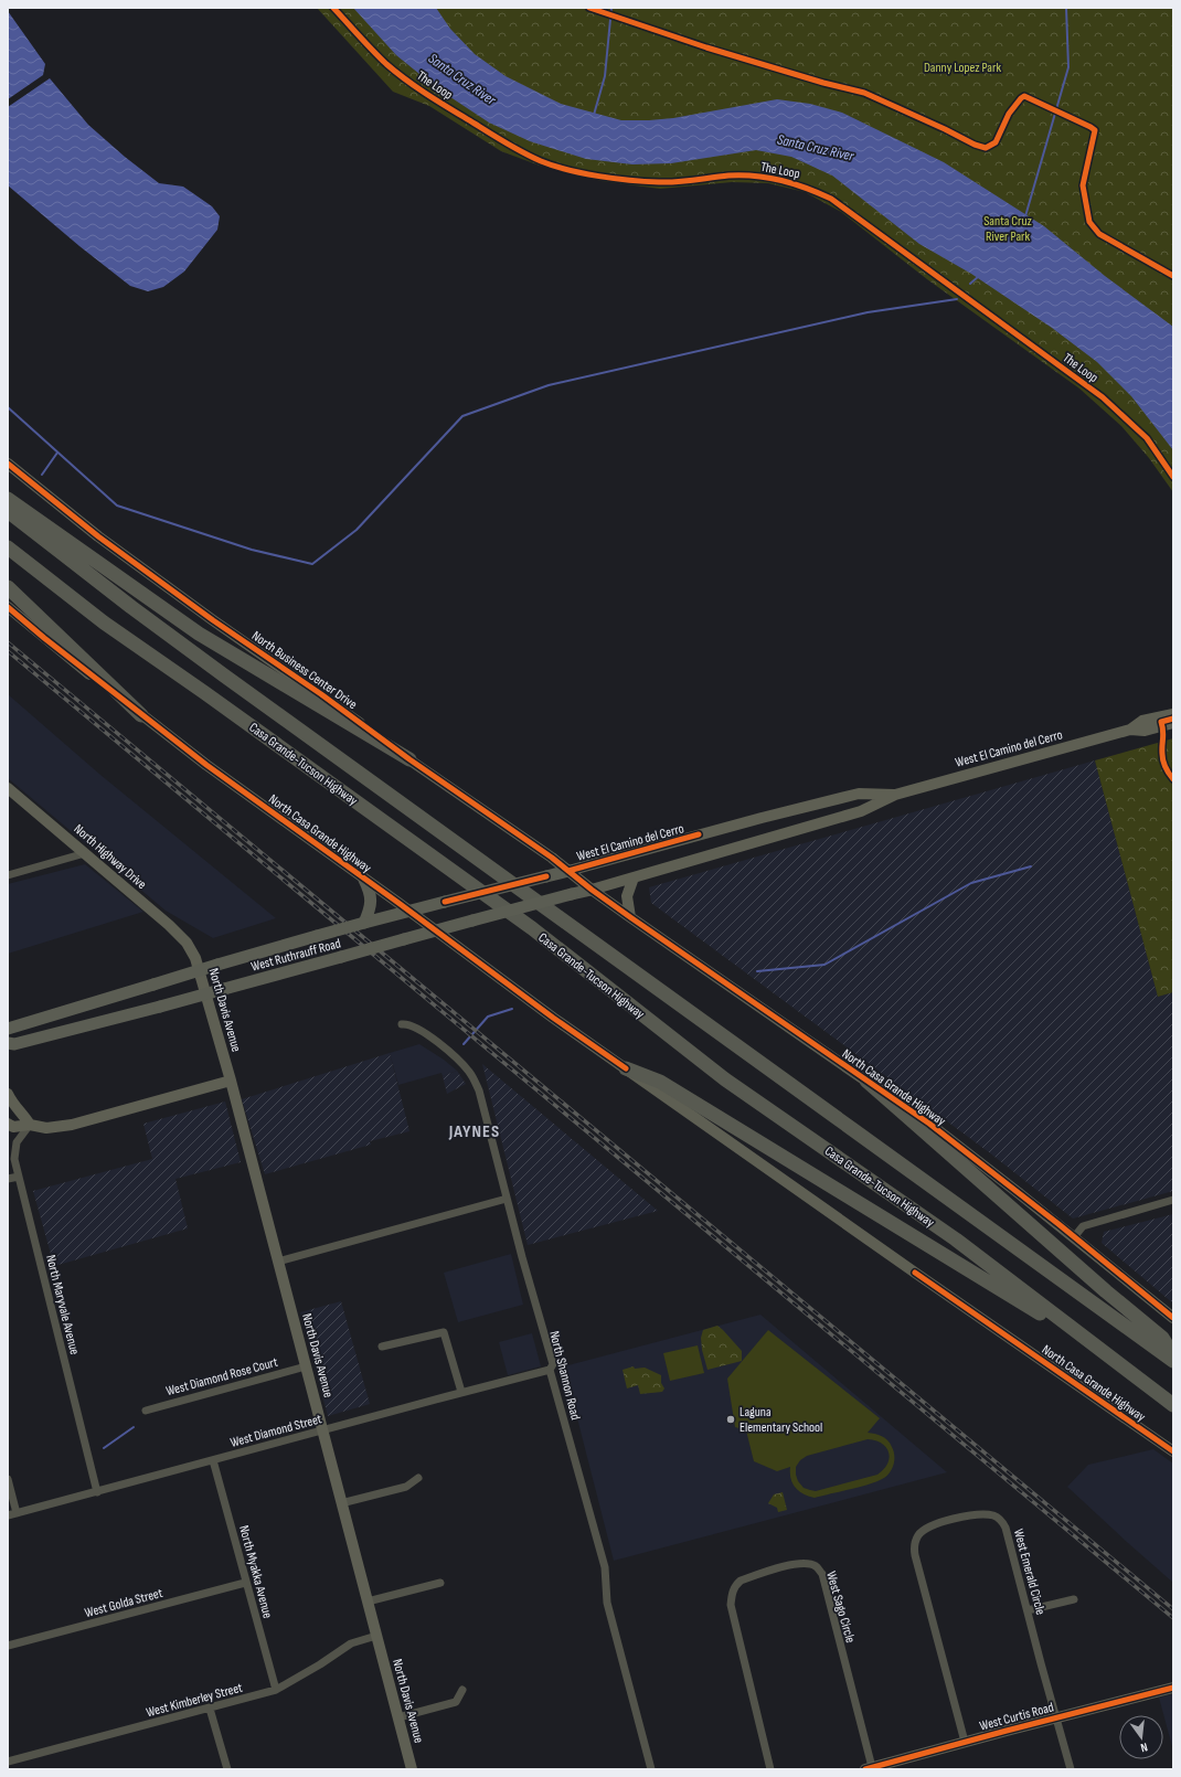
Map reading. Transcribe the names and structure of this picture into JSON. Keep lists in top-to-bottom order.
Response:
{
  "streets": {
    "highway": ["Casa Grande-Tucson Highway"],
    "main road": [
      "North Business Center Drive",
      "West El Camino del Cerro",
      "North Casa Grande Highway",
      "North Highway Drive",
      "West Ruthrauff Road",
      "North Davis Avenue",
      "West Curtis Road"
    ],
    "street": [
      "North Maryvale Avenue",
      "North Shannon Road",
      "West Diamond Rose Court",
      "West Diamond Street",
      "North Myakka Avenue",
      "West Emerald Circle",
      "West Golda Street",
      "West Sago Circle",
      "West Kimberley Street"
    ],
    "cycle path": ["The Loop"]
  },
  "crossings": [
    ["North Business Center Drive", "West El Camino del Cerro"],
    ["North Business Center Drive", "North Casa Grande Highway"],
    ["North Business Center Drive", "West Ruthrauff Road"],
    ["West El Camino del Cerro", "North Casa Grande Highway"],
    ["West El Camino del Cerro", "West Ruthrauff Road"],
    ["North Casa Grande Highway", "West Ruthrauff Road"],
    ["North Highway Drive", "North Davis Avenue"],
    ["North Davis Avenue", "West Diamond Rose Court"],
    ["North Davis Avenue", "West Diamond Street"],
    ["North Davis Avenue", "West Kimberley Street"],
    ["North Maryvale Avenue", "West Diamond Street"],
    ["North Shannon Road", "West Diamond Street"],
    ["West Diamond Street", "North Myakka Avenue"],
    ["North Myakka Avenue", "West Golda Street"],
    ["North Myakka Avenue", "West Kimberley Street"],
    ["West Emerald Circle", "West Curtis Road"],
    ["West Sago Circle", "West Curtis Road"]
  ],
  "districts": ["JAYNES"],
  "water": ["Santa Cruz River"],
  "parks": ["Danny Lopez Park", "Santa Cruz River Park"],
  "places": ["Laguna Elementary School"],
  "north": "bottom"
}
